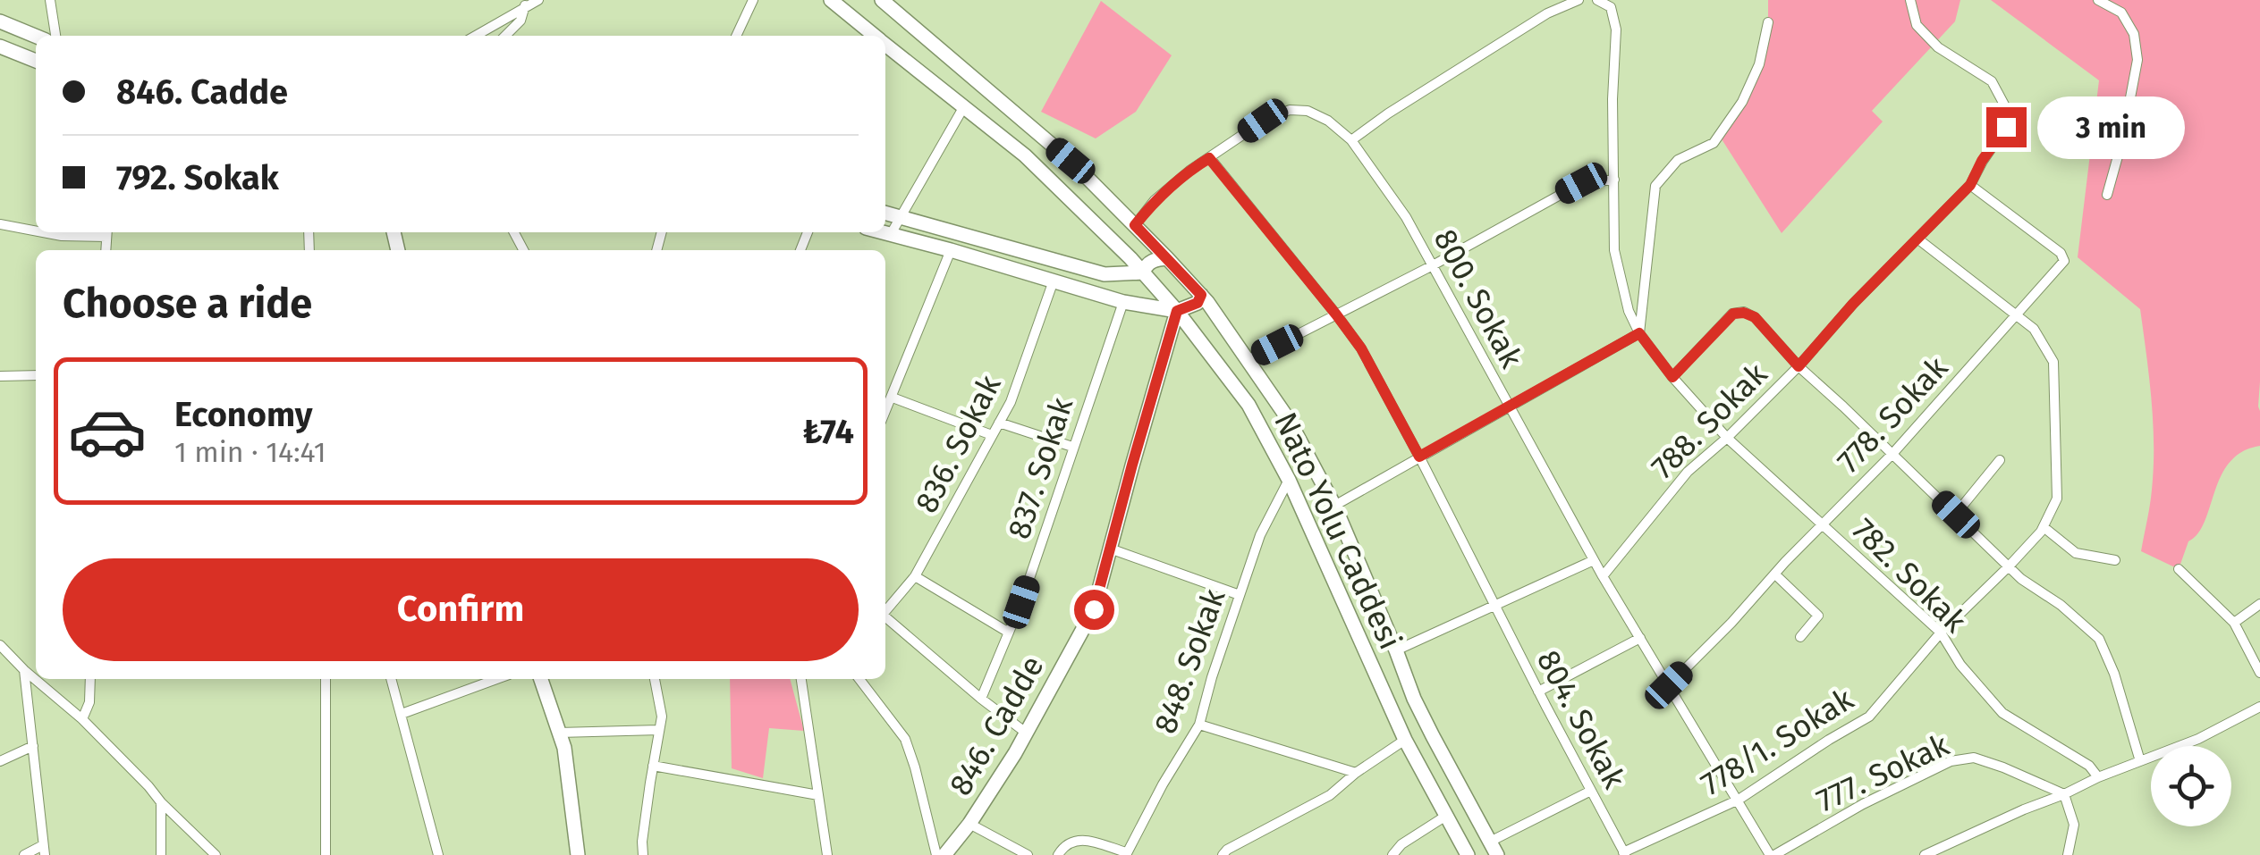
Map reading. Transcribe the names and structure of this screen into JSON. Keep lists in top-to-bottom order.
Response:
{
  "streets": {
    "main road": ["Nato Yolu Caddesi", "846. Cadde"],
    "street": [
      "800. Sokak",
      "778. Sokak",
      "788. Sokak",
      "836. Sokak",
      "837. Sokak",
      "782. Sokak",
      "848. Sokak",
      "804. Sokak",
      "778/1. Sokak",
      "777. Sokak"
    ]
  },
  "crossings": [
    ["800. Sokak", "778. Sokak"],
    ["800. Sokak", "788. Sokak"],
    ["800. Sokak", "Nato Yolu Caddesi"],
    ["800. Sokak", "804. Sokak"],
    ["800. Sokak", "778/1. Sokak"],
    ["800. Sokak", "777. Sokak"],
    ["778. Sokak", "788. Sokak"],
    ["778. Sokak", "782. Sokak"],
    ["788. Sokak", "782. Sokak"],
    ["Nato Yolu Caddesi", "848. Sokak"],
    ["Nato Yolu Caddesi", "846. Cadde"],
    ["782. Sokak", "778/1. Sokak"],
    ["804. Sokak", "778/1. Sokak"]
  ],
  "page": {
    "banner": ["846. Cadde", "792. Sokak"],
    "bubble": "3 min",
    "heading": "Choose a ride",
    "list": [
      {
        "name": "Economy",
        "note": "1 min · 14:41",
        "value": "₺74"
      }
    ],
    "buttons": "Confirm"
  }
}
